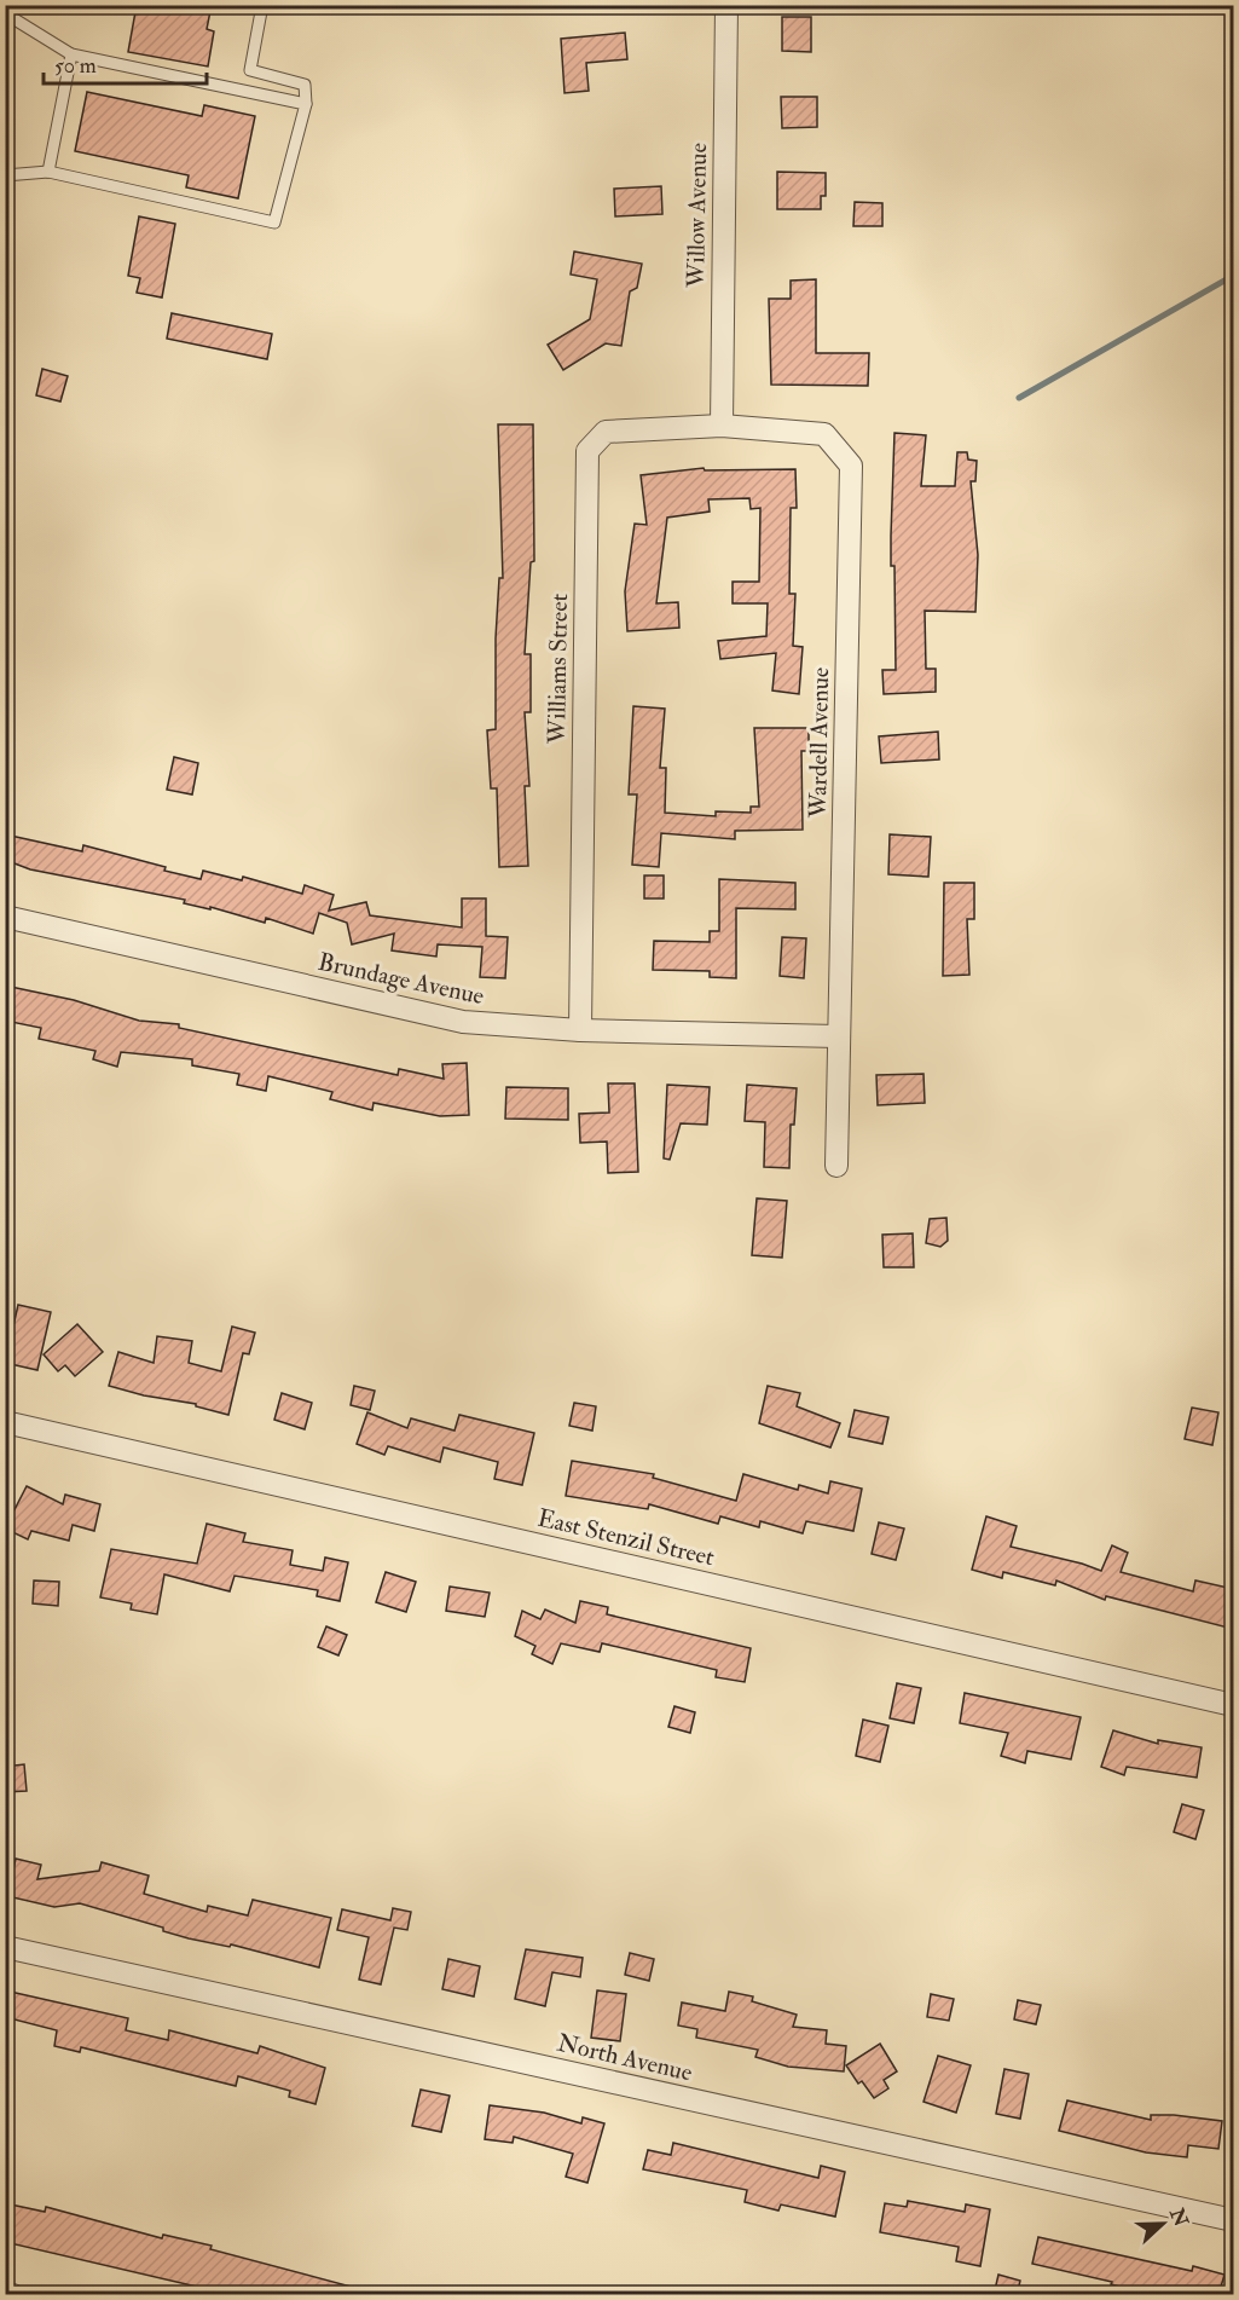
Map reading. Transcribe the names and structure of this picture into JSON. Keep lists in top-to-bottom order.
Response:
{
  "streets": {
    "street": [
      "Willow Avenue",
      "Williams Street",
      "Wardell Avenue",
      "Brundage Avenue",
      "East Stenzil Street",
      "North Avenue"
    ]
  },
  "crossings": [
    ["Willow Avenue", "Williams Street"],
    ["Willow Avenue", "Wardell Avenue"],
    ["Williams Street", "Wardell Avenue"],
    ["Williams Street", "Brundage Avenue"],
    ["Wardell Avenue", "Brundage Avenue"]
  ],
  "scale_bar": "50 m",
  "north": "right"
}
